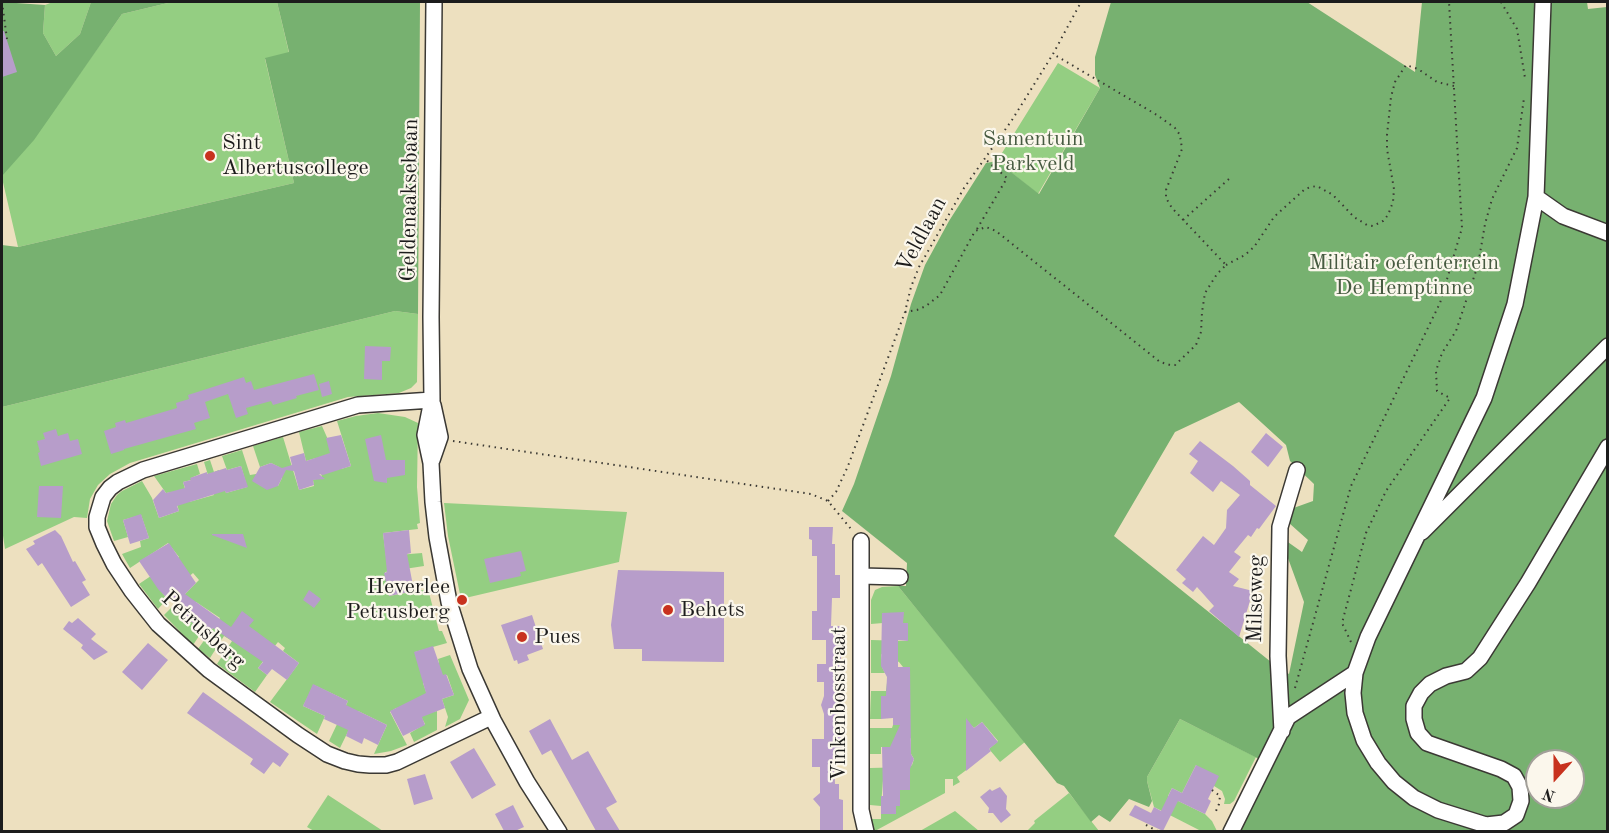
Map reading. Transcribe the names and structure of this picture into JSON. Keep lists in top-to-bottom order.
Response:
{
  "streets": {
    "street": [
      "Geldenaaksebaan",
      "Milseweg",
      "Petrusberg",
      "Vinkenbosstraat"
    ],
    "path": ["Veldlaan"]
  },
  "crossings": [
    ["Geldenaaksebaan", "Petrusberg"]
  ],
  "parks": ["Samentuin Parkveld", "Militair oefenterrein De Hemptinne"],
  "places": [
    "Sint Albertuscollege",
    "Heverlee Petrusberg",
    "Behets",
    "Pues"
  ],
  "north": "bottom"
}
